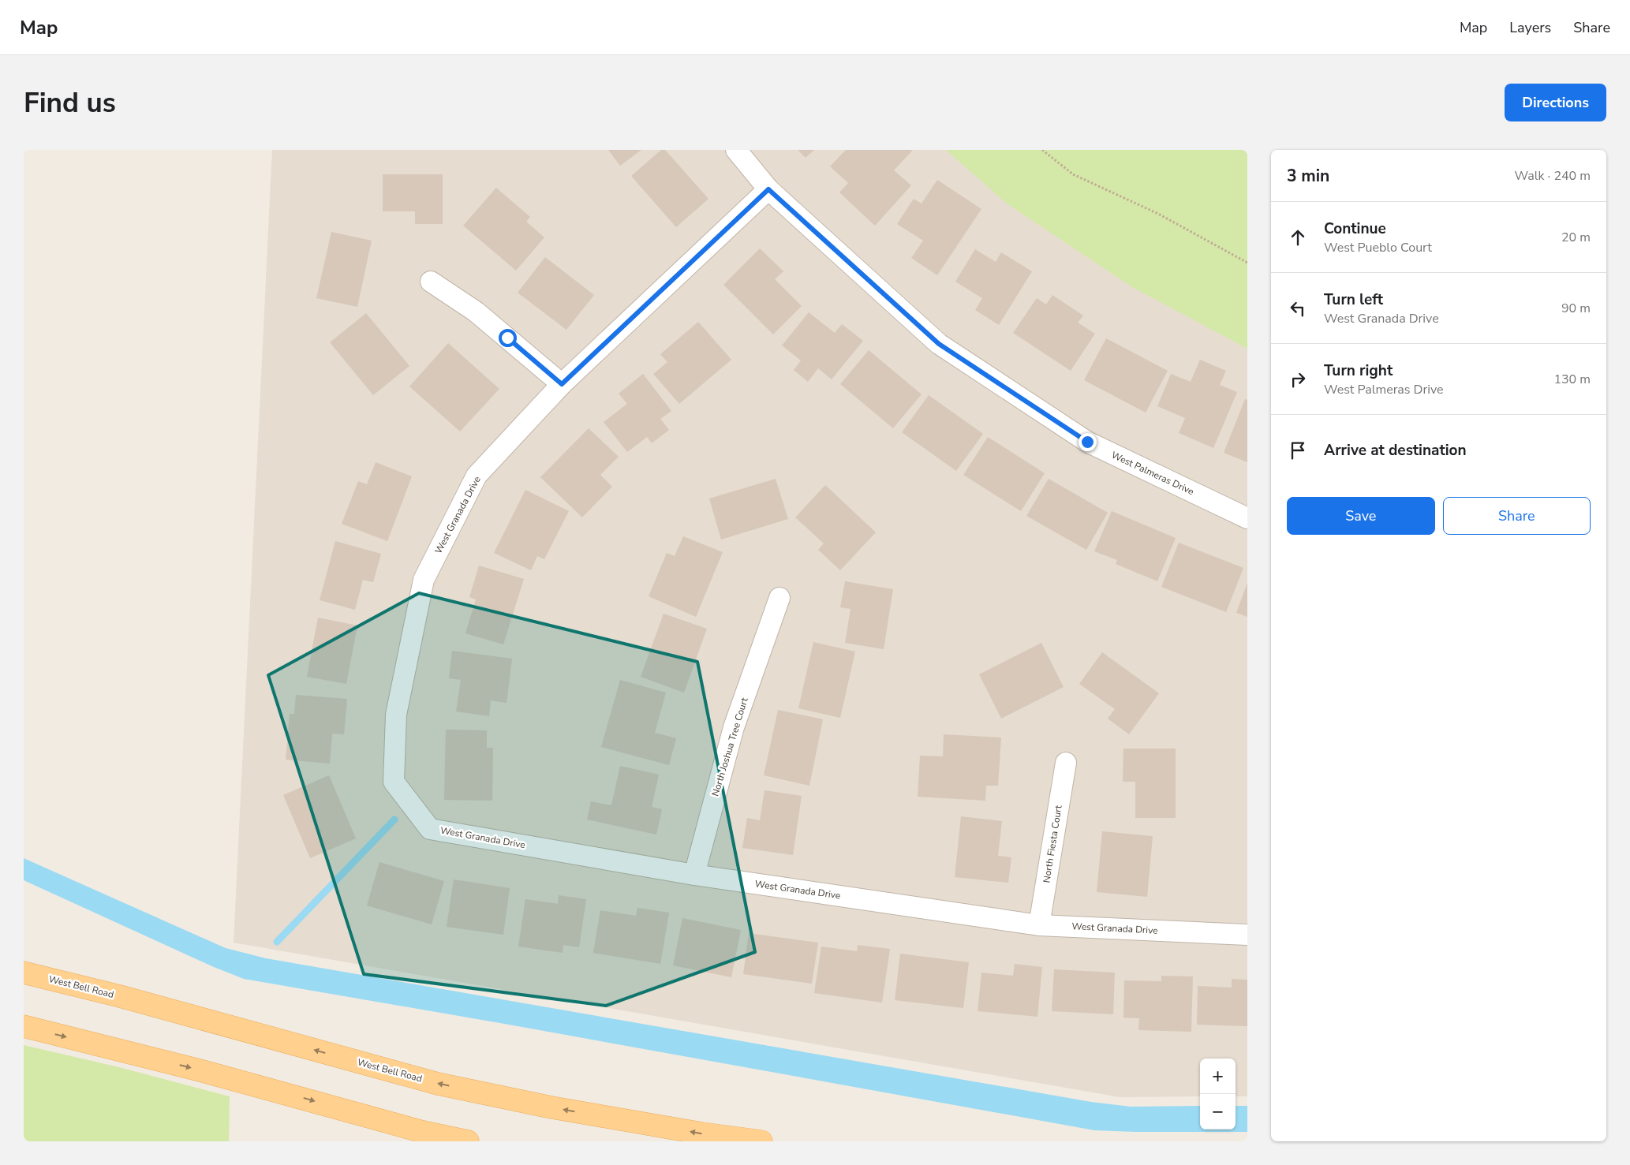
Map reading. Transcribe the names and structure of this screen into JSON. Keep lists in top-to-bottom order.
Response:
{
  "streets": {
    "main road": ["West Bell Road"],
    "street": [
      "West Palmeras Drive",
      "West Granada Drive",
      "North Joshua Tree Court",
      "North Fiesta Court"
    ]
  },
  "crossings": [
    ["West Palmeras Drive", "West Granada Drive"],
    ["West Granada Drive", "North Joshua Tree Court"],
    ["West Granada Drive", "North Fiesta Court"]
  ],
  "page": {
    "header": "Map",
    "nav": ["Map", "Layers", "Share"],
    "buttons": [
      "Directions",
      ["Save", "Share"]
    ],
    "title": "Find us",
    "heading": ["3 min", "Walk · 240 m"],
    "list": [
      ["Continue", "West Pueblo Court", "20 m"],
      ["Turn left", "West Granada Drive", "90 m"],
      ["Turn right", "West Palmeras Drive", "130 m"],
      "Arrive at destination"
    ],
    "map_buttons": ["+", "−"]
  }
}
